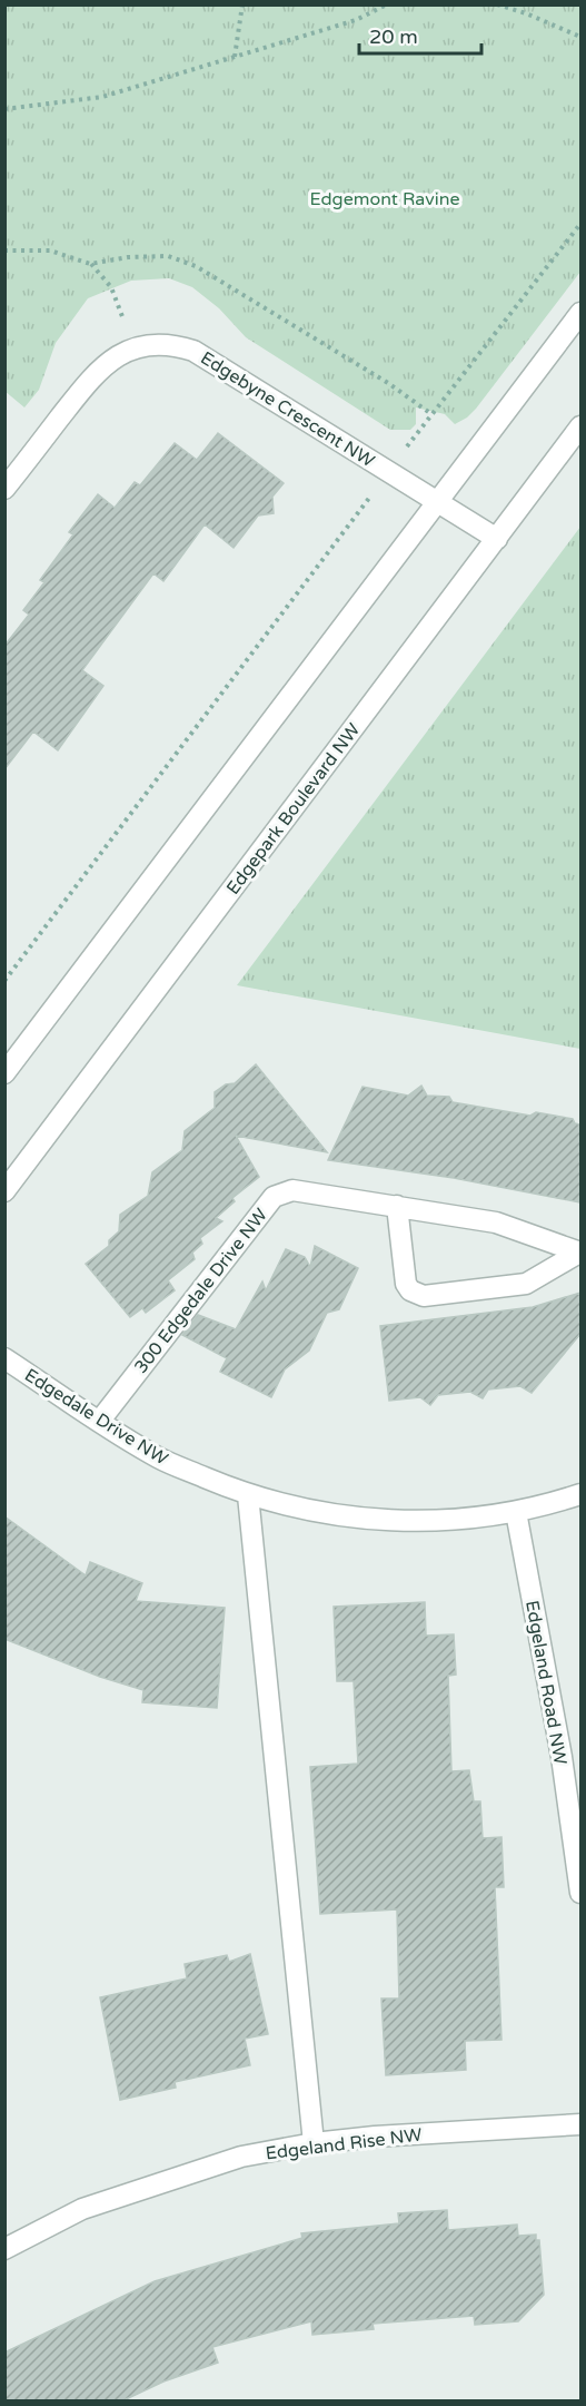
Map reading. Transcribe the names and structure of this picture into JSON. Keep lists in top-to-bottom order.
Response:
{
  "streets": {
    "street": [
      "Edgebyne Crescent NW",
      "Edgepark Boulevard NW",
      "300 Edgedale Drive NW",
      "Edgedale Drive NW",
      "Edgeland Road NW",
      "Edgeland Rise NW"
    ]
  },
  "crossings": [
    ["Edgebyne Crescent NW", "Edgepark Boulevard NW"],
    ["300 Edgedale Drive NW", "Edgedale Drive NW"],
    ["Edgedale Drive NW", "Edgeland Road NW"]
  ],
  "parks": ["Edgemont Ravine"],
  "scale_bar": "20 m"
}
